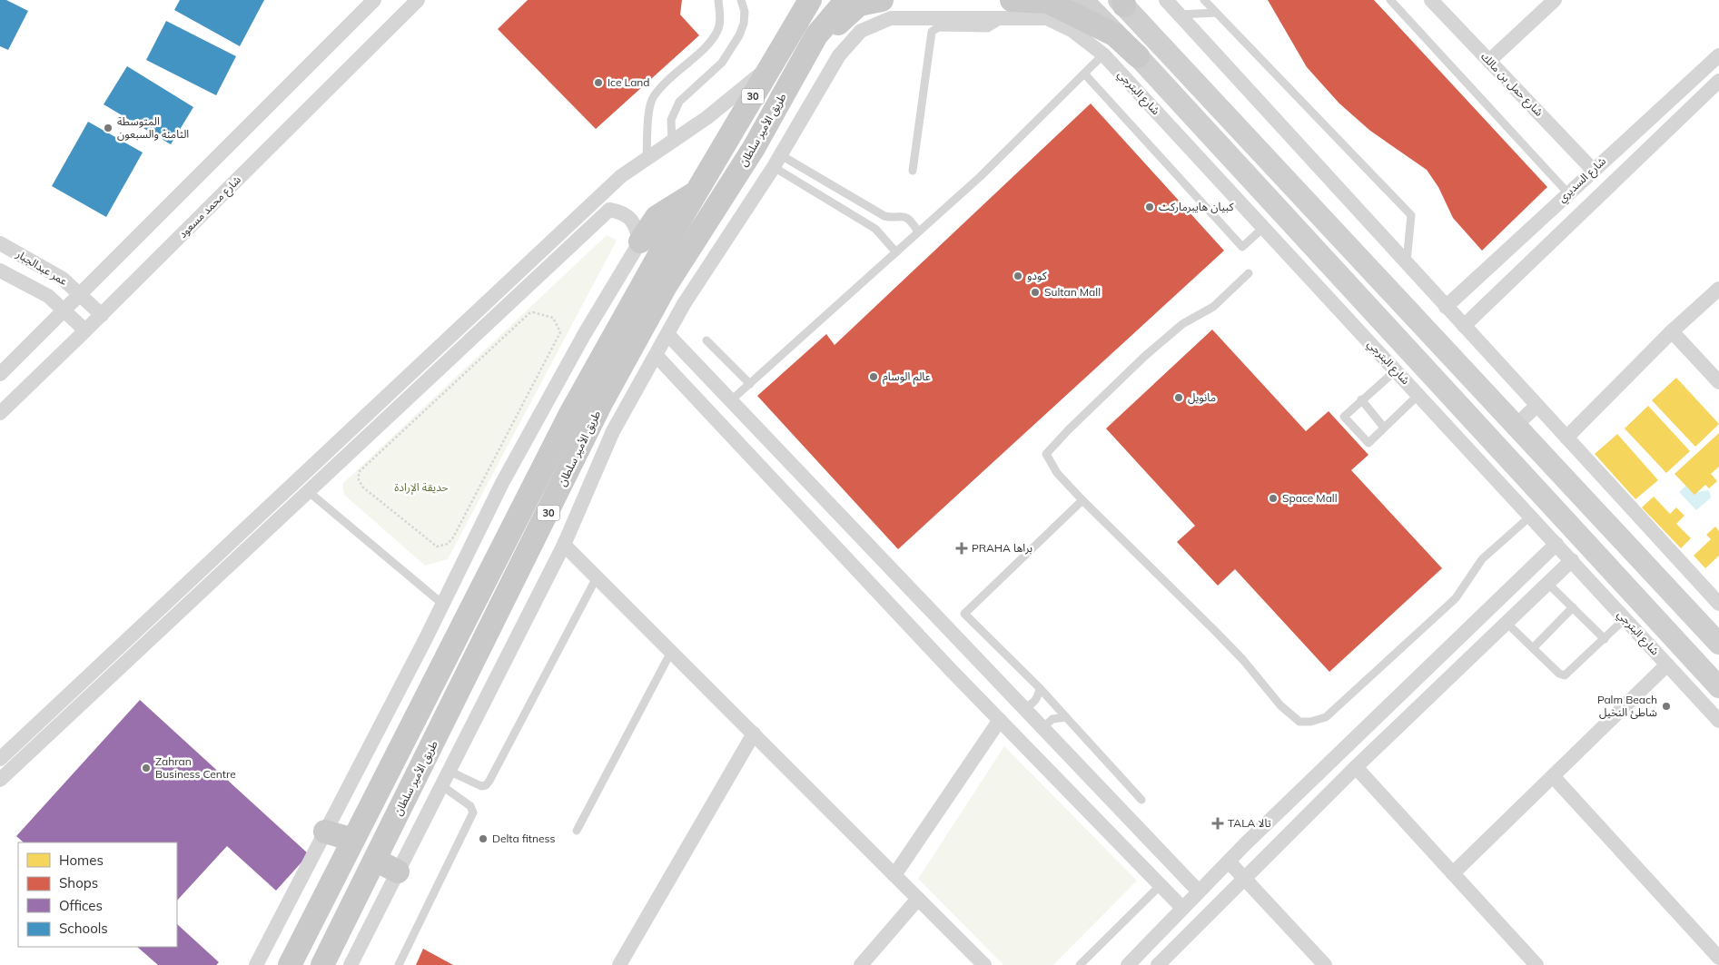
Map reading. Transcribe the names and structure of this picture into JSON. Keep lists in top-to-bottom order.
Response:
{
  "streets": {
    "main road": ["شارع البترجي", "30", "طريق الأمير سلطان"],
    "street": [
      "شارع حمل بن مالك",
      "شارع السديري",
      "شارع محمد مسعود",
      "عمر عبدالجبار"
    ]
  },
  "crossings": [
    ["شارع حمل بن مالك", "شارع السديري"],
    ["شارع محمد مسعود", "عمر عبدالجبار"]
  ],
  "parks": ["حديقة الإرادة"],
  "places": {
    "other": [
      "Ice Land",
      "المتوسطة الثامنة والسبعون",
      "كبيان هايبرماركت",
      "كودو",
      "Sultan Mall",
      "عالم الوسام",
      "مانويل",
      "Space Mall",
      "Palm Beach شاطئ النخيل",
      "Zahran Business Centre",
      "Delta fitness"
    ],
    "health": ["PRAHA براها", "TALA تالا"]
  },
  "legend": [
    "Homes",
    "Shops",
    "Offices",
    "Schools"
  ]
}
